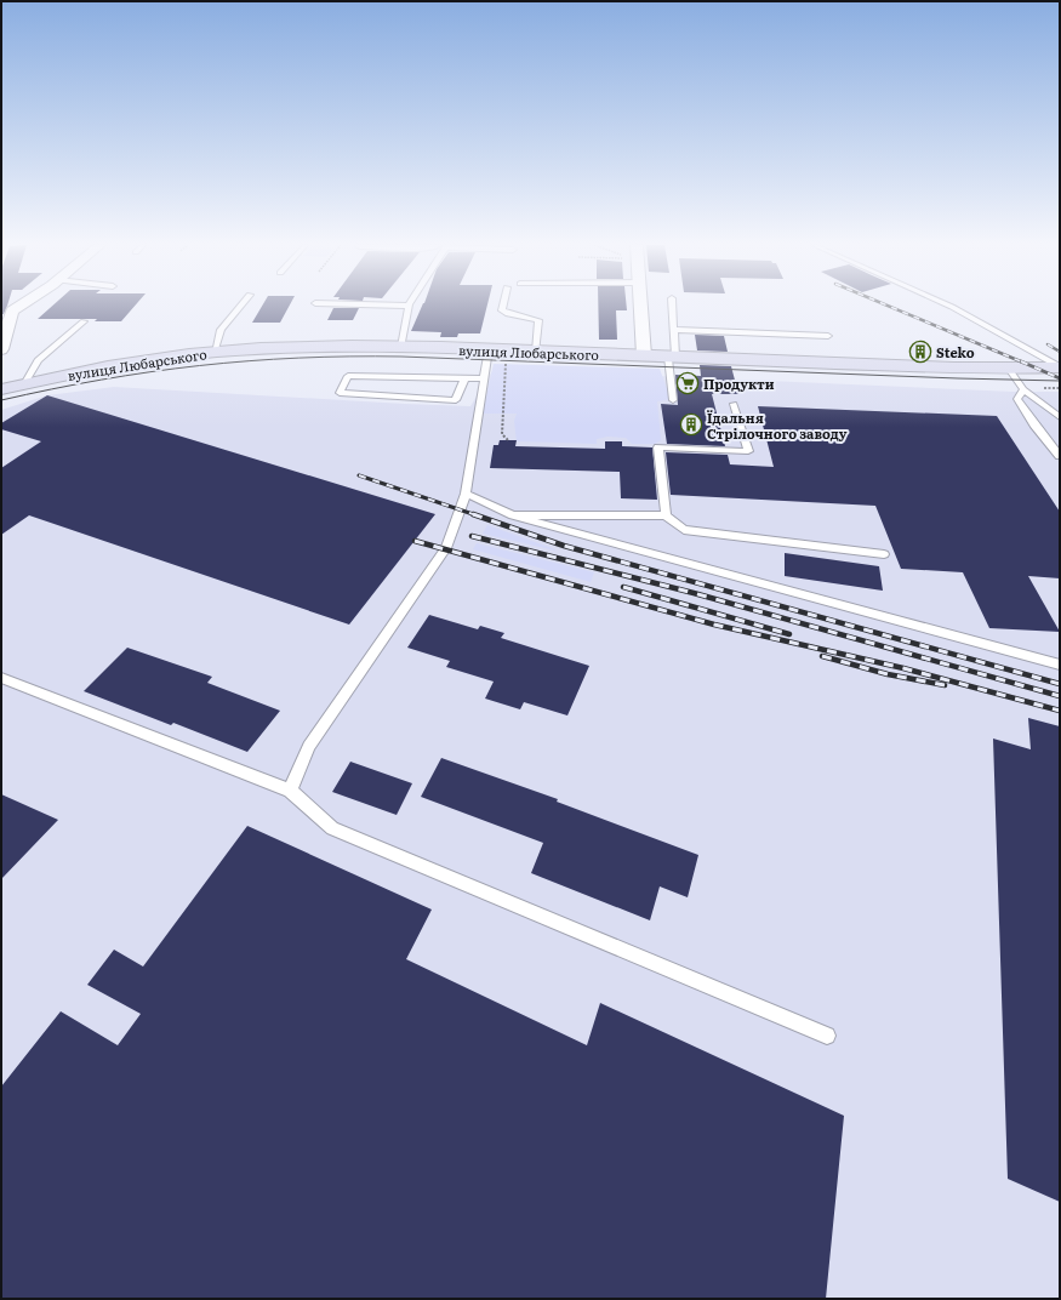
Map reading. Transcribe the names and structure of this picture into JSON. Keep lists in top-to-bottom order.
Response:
{
  "streets": {
    "main road": ["вулиця Любарського"]
  },
  "places": {
    "building": ["Steko", "Їдальня Стрілочного заводу"],
    "supermarket": ["Продукти"]
  }
}
